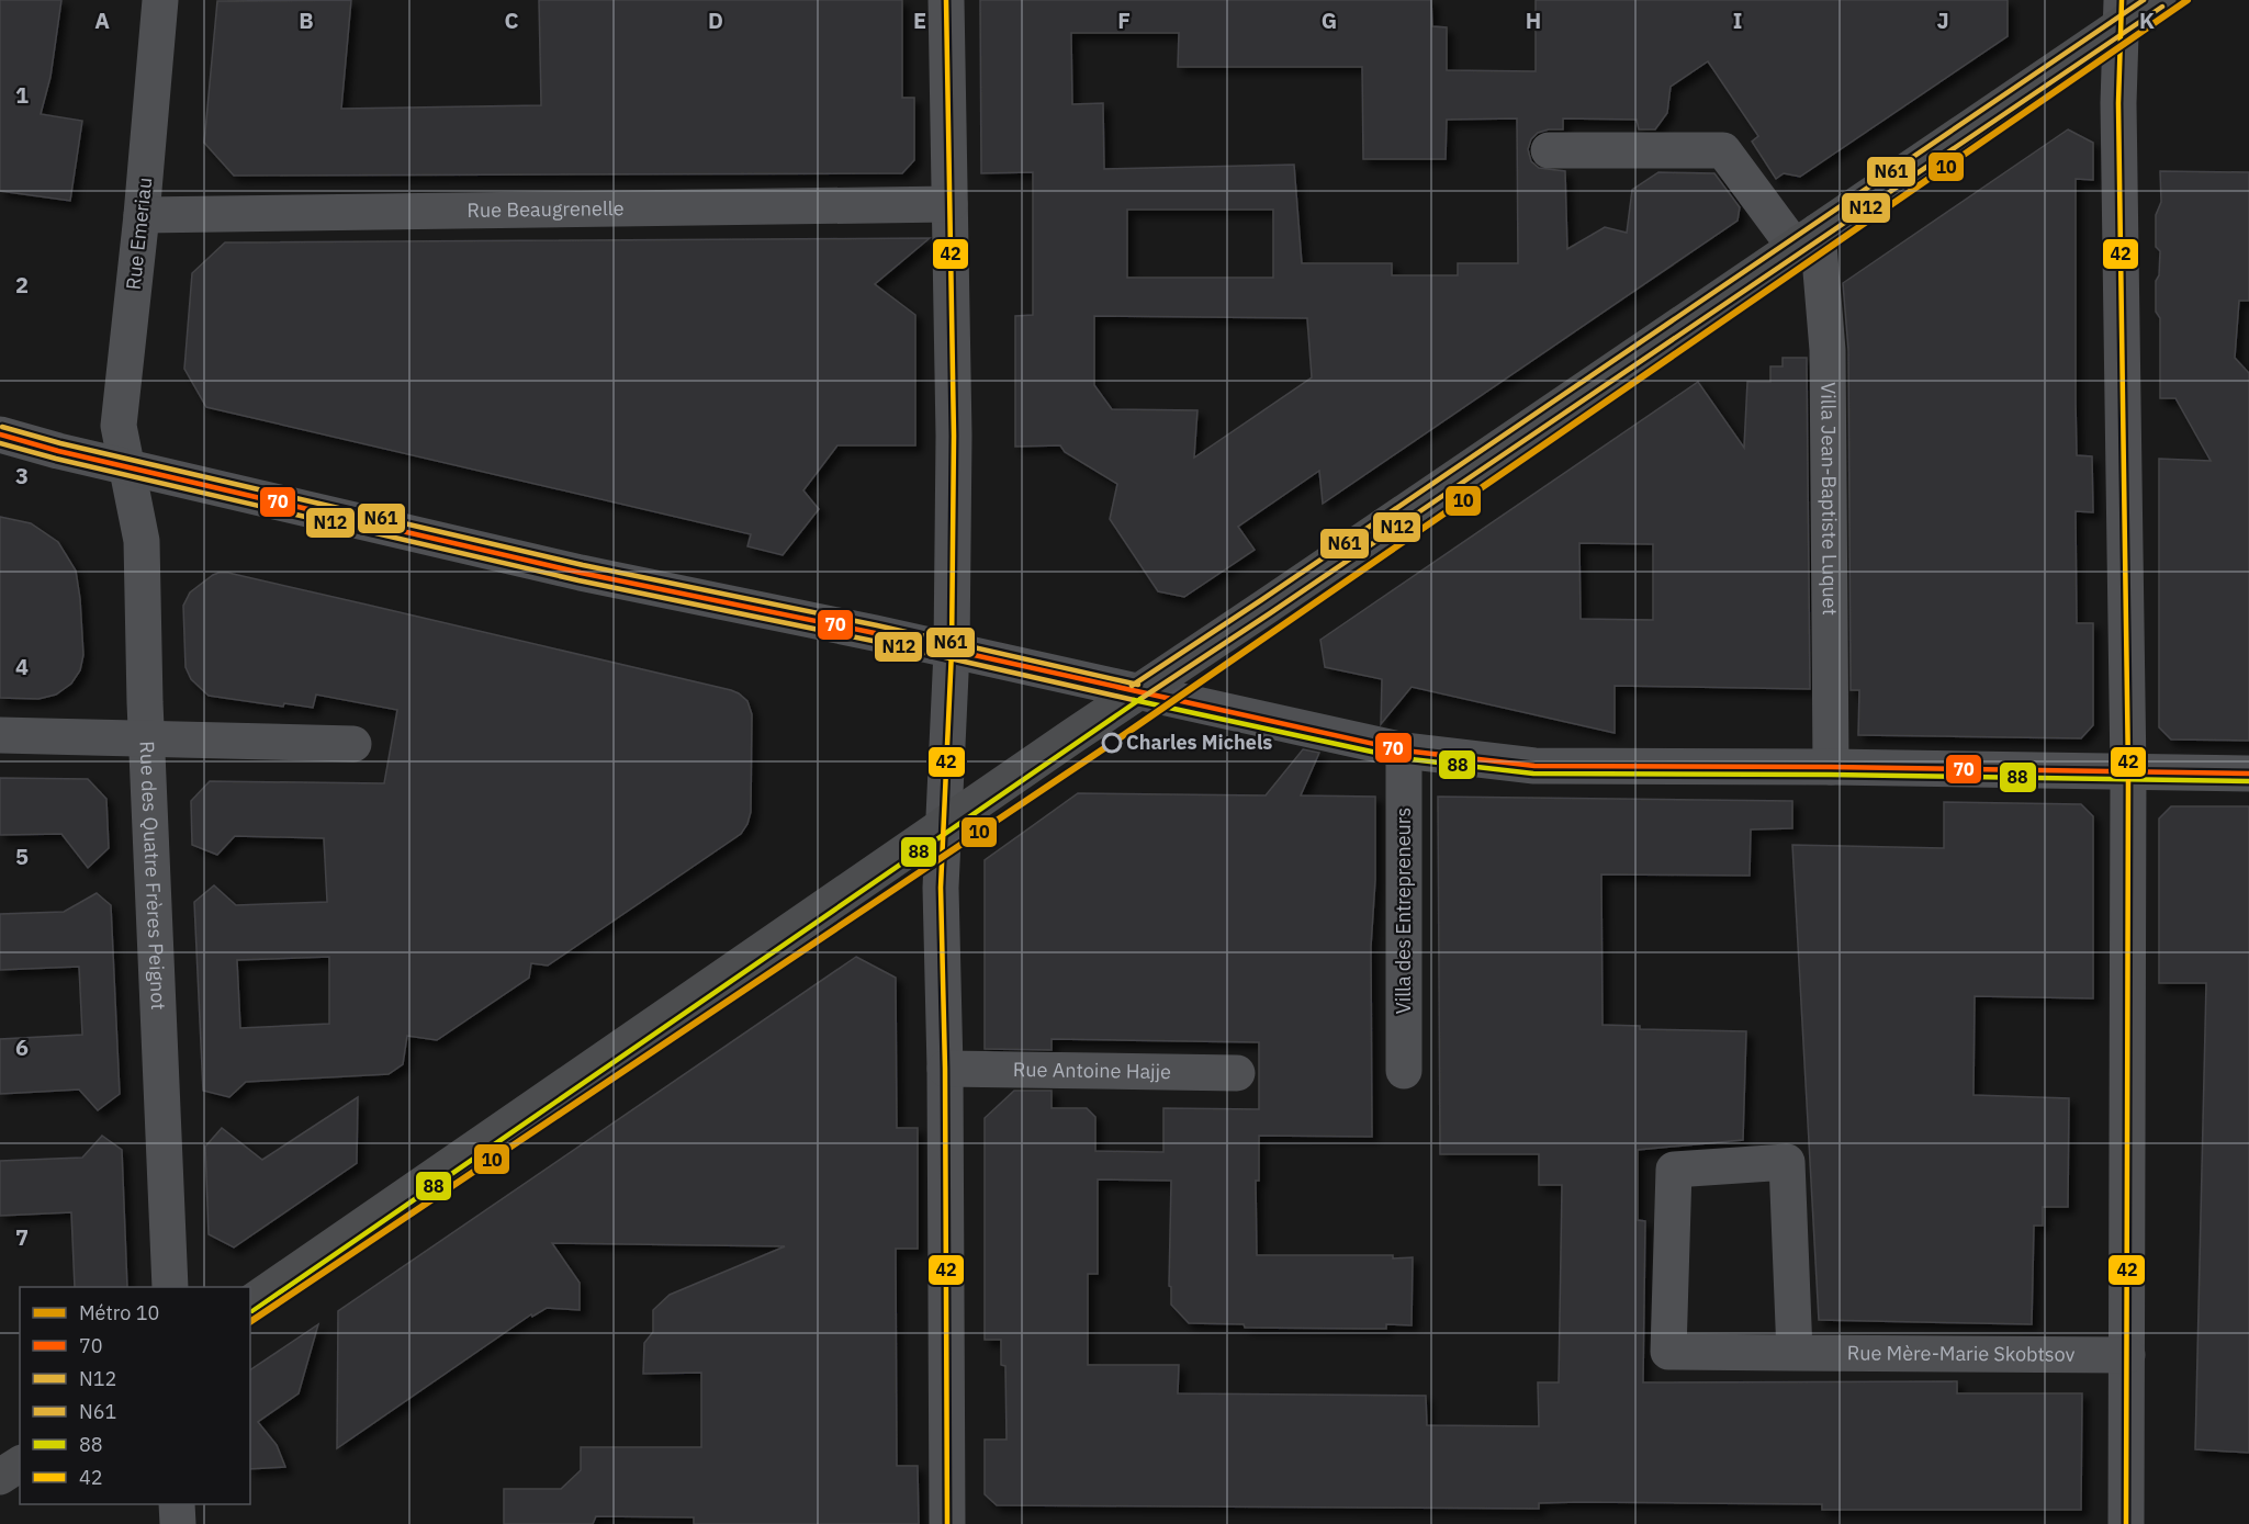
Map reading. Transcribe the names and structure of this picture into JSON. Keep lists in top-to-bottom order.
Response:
{
  "streets": {
    "street": [
      "Rue Beaugrenelle",
      "Rue Emeriau",
      "Villa Jean-Baptiste Luquet",
      "Rue des Quatre Frères Peignot",
      "Villa des Entrepreneurs",
      "Rue Antoine Hajje",
      "Rue Mère-Marie Skobtsov"
    ]
  },
  "crossings": [
    ["Rue Beaugrenelle", "Rue Emeriau"],
    ["Rue Emeriau", "Rue des Quatre Frères Peignot"]
  ],
  "places": ["Charles Michels"],
  "lines": [
    "metro line 10",
    "transit line N61",
    "transit line 42",
    "transit line N12",
    "transit line 70",
    "transit line 88"
  ],
  "legend": [
    "Métro 10",
    "70",
    "N12",
    "N61",
    "88",
    "42"
  ],
  "grid": {
    "columns": [
      "A",
      "B",
      "C",
      "D",
      "E",
      "F",
      "G",
      "H",
      "I",
      "J",
      "K"
    ],
    "rows": [
      "1",
      "2",
      "3",
      "4",
      "5",
      "6",
      "7"
    ]
  }
}
